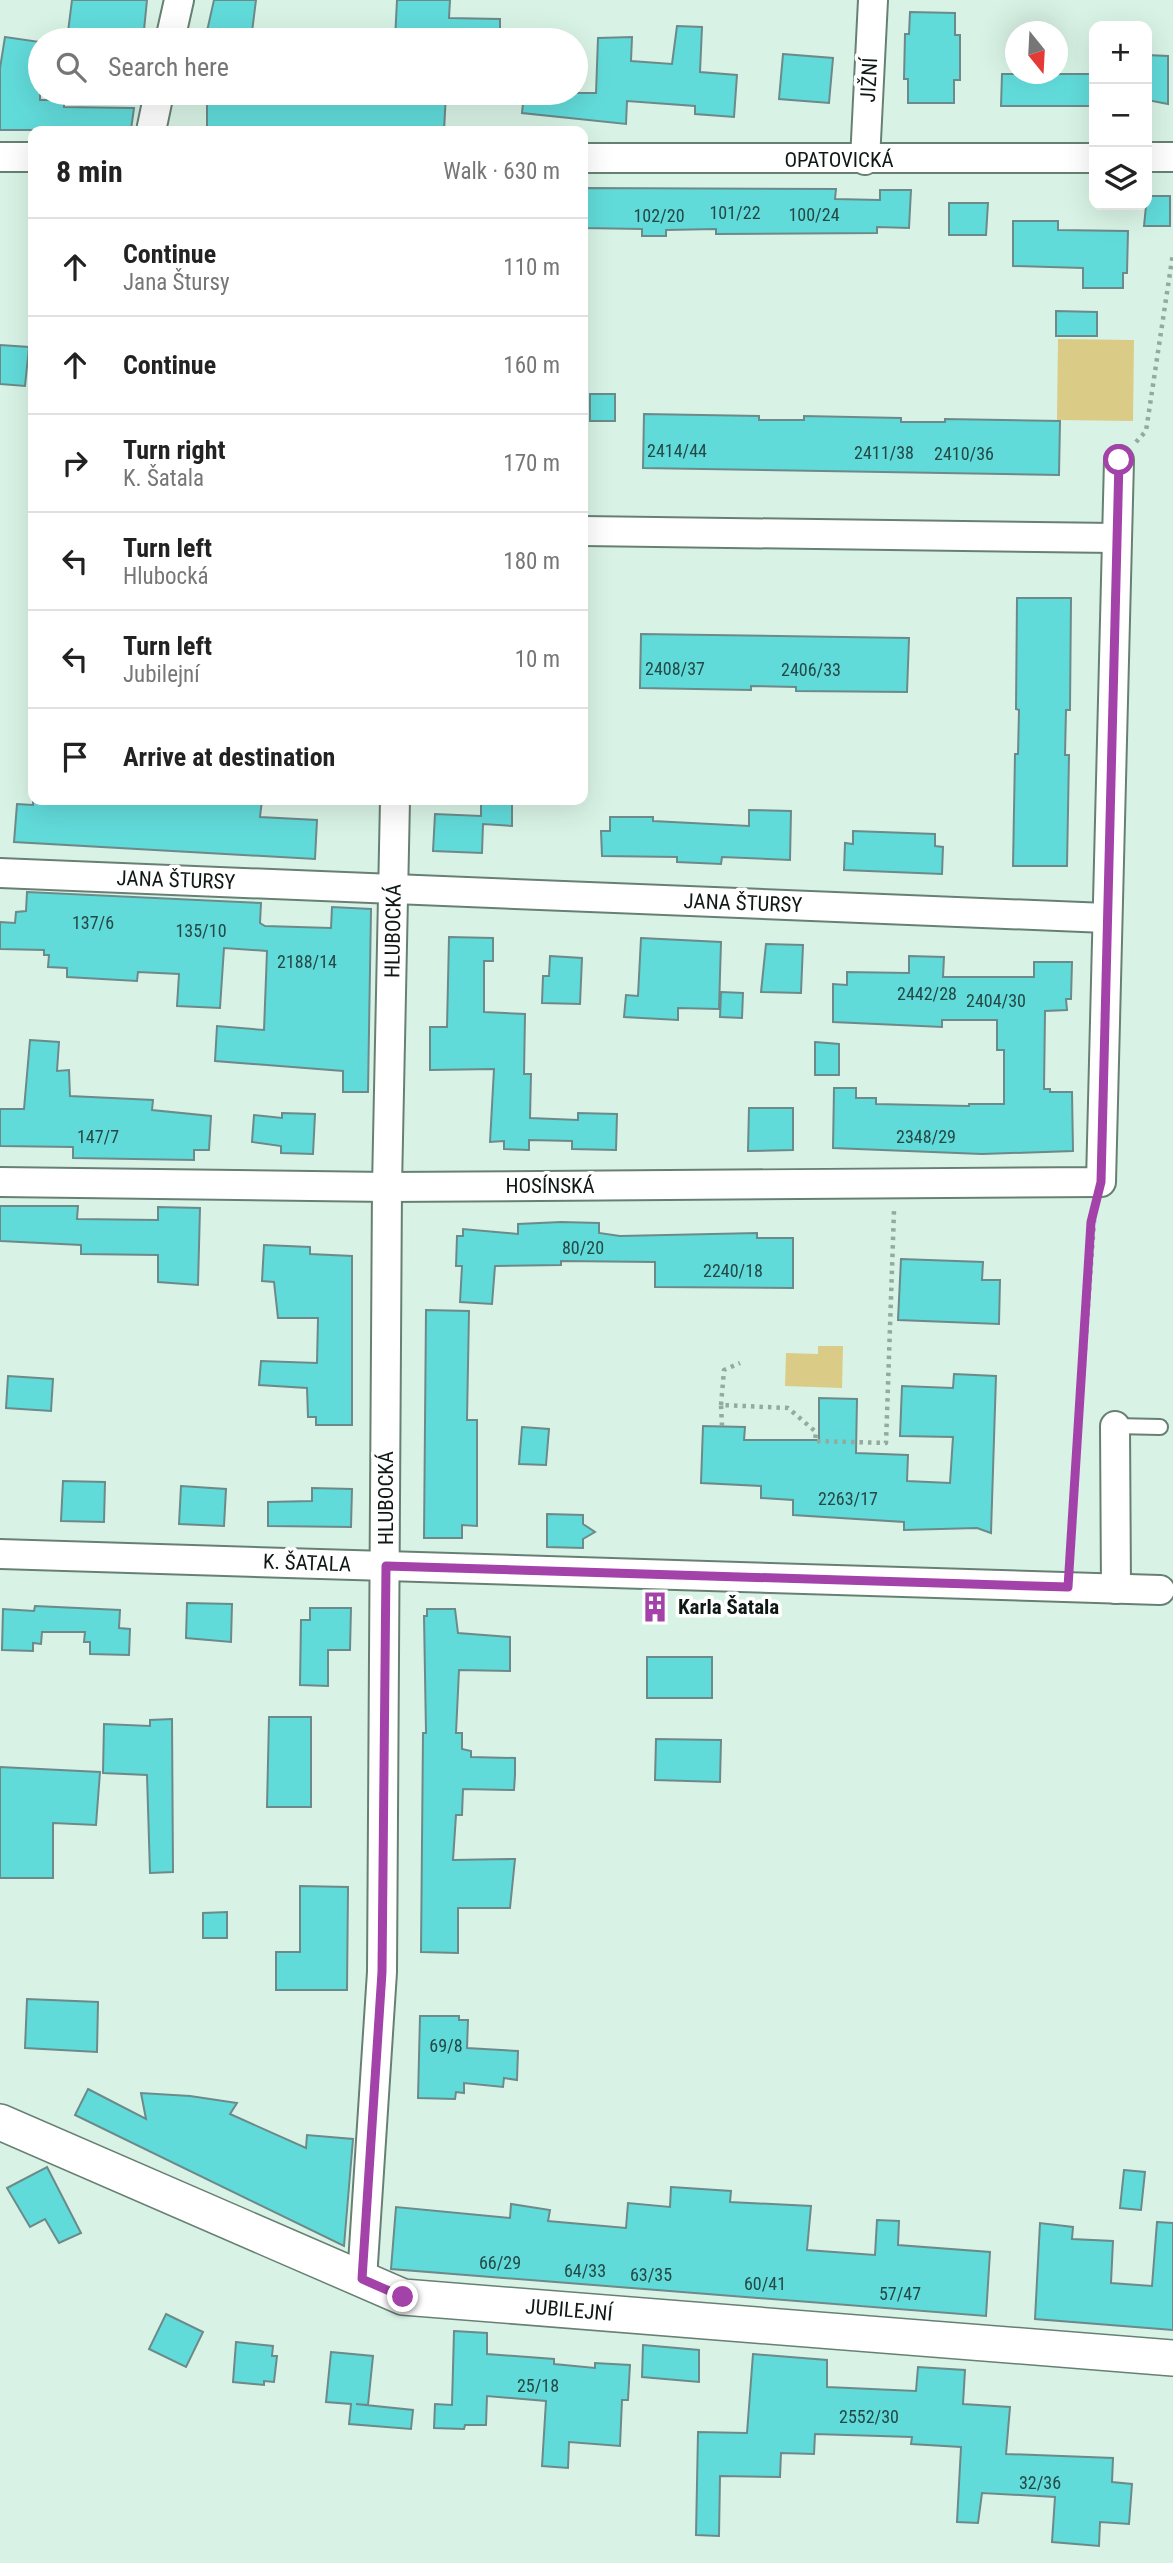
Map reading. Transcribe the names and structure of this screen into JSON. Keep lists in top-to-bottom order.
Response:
{
  "streets": {
    "street": [
      "JIŽNÍ",
      "OPATOVICKÁ",
      "JANA ŠTURSY",
      "HLUBOCKÁ",
      "HOSÍNSKÁ",
      "K. ŠATALA",
      "JUBILEJNÍ"
    ]
  },
  "crossings": [
    ["JIŽNÍ", "OPATOVICKÁ"],
    ["JANA ŠTURSY", "HLUBOCKÁ"],
    ["HLUBOCKÁ", "HOSÍNSKÁ"],
    ["HLUBOCKÁ", "K. ŠATALA"],
    ["HLUBOCKÁ", "JUBILEJNÍ"]
  ],
  "places": {
    "building": ["Karla Šatala"]
  },
  "house_numbers": [
    "101/22",
    "100/24",
    "102/20",
    "2414/44",
    "2411/38",
    "2410/36",
    "2408/37",
    "2406/33",
    "137/6",
    "135/10",
    "2188/14",
    "2442/28",
    "2404/30",
    "147/7",
    "2348/29",
    "80/20",
    "2240/18",
    "2263/17",
    "69/8",
    "66/29",
    "64/33",
    "63/35",
    "60/41",
    "57/47",
    "25/18",
    "2552/30",
    "32/36"
  ],
  "north": "bottom",
  "page": {
    "map_buttons": ["+", "−"],
    "search": "Search here",
    "heading": ["8 min", "Walk · 630 m"],
    "list": [
      ["Continue", "Jana Štursy", "110 m"],
      ["Continue", "160 m"],
      ["Turn right", "K. Šatala", "170 m"],
      ["Turn left", "Hlubocká", "180 m"],
      ["Turn left", "Jubilejní", "10 m"],
      "Arrive at destination"
    ]
  }
}
